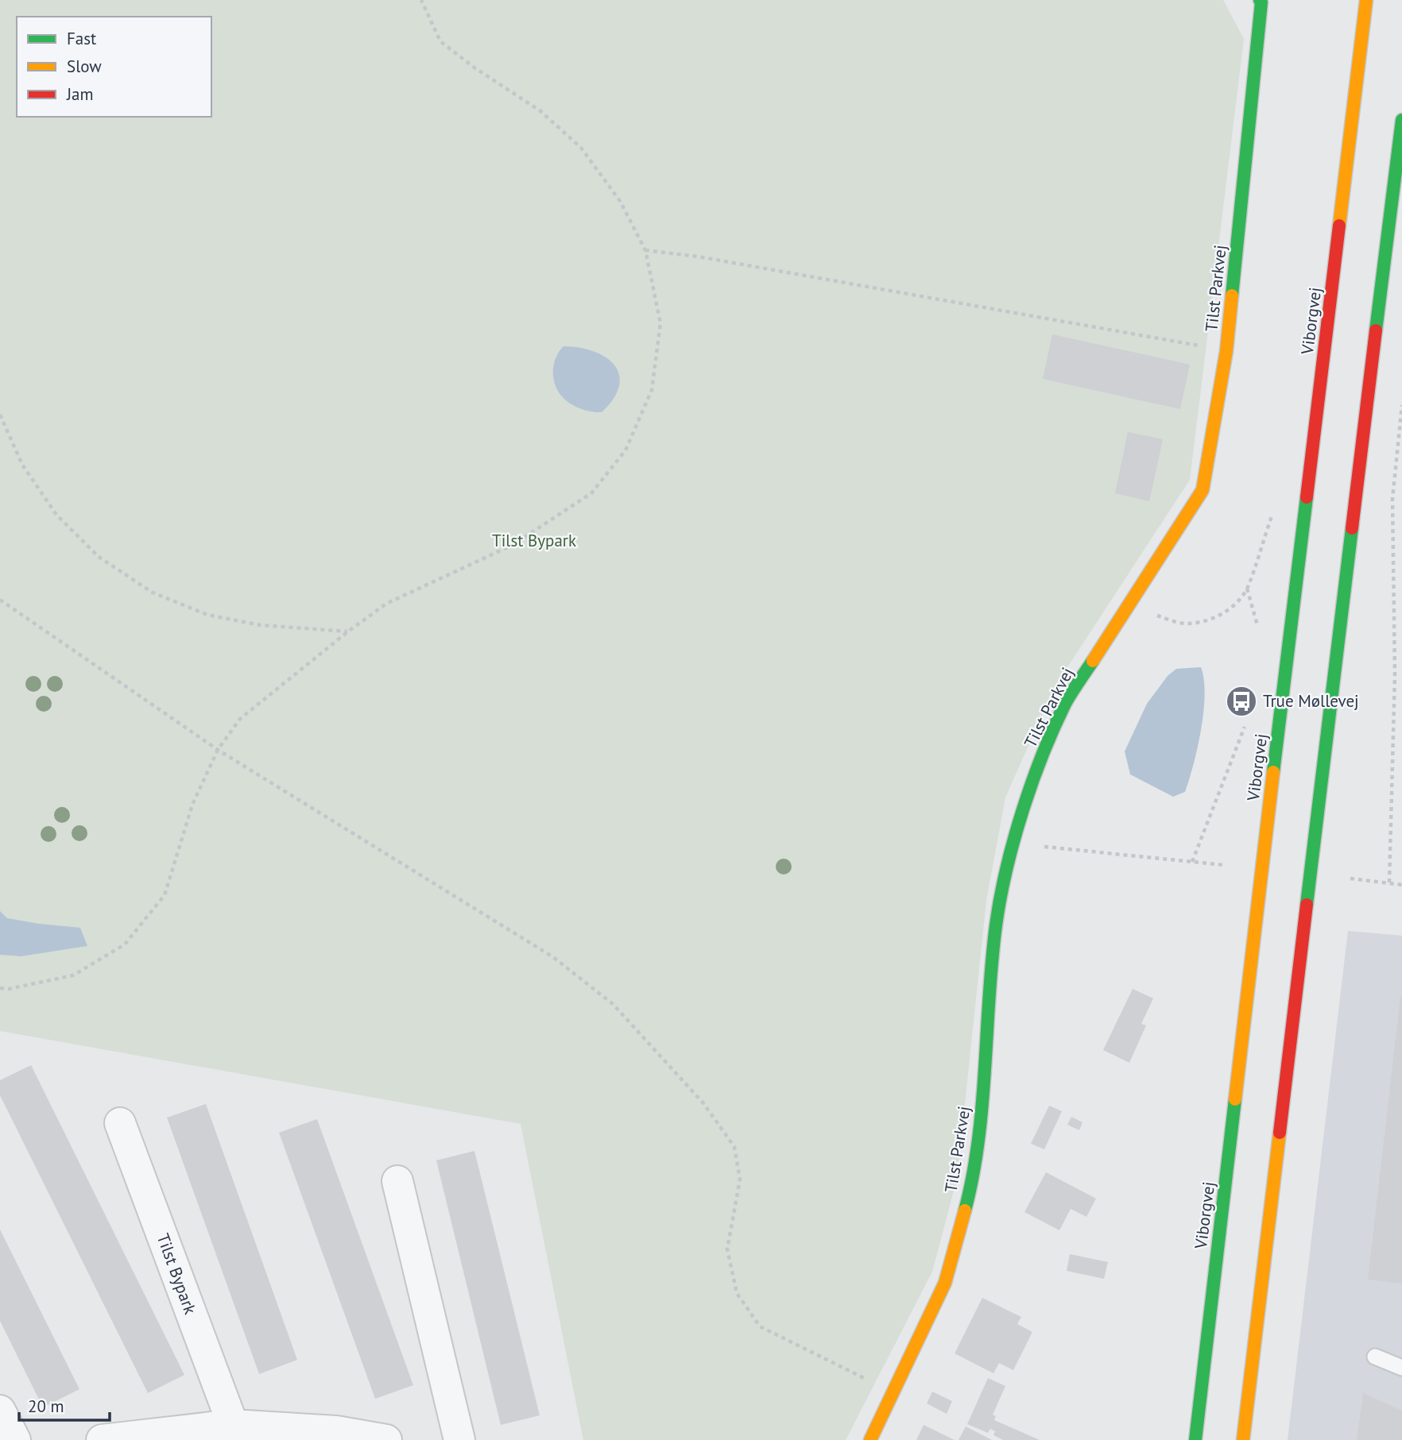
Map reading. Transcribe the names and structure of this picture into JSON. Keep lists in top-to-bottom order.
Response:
{
  "streets": {
    "main road": ["Tilst Parkvej", "Viborgvej"],
    "street": ["Tilst Bypark"]
  },
  "parks": ["Tilst Bypark"],
  "places": {
    "bus stop": ["True Møllevej"]
  },
  "legend": ["Fast", "Slow", "Jam"],
  "scale_bar": "20 m"
}
